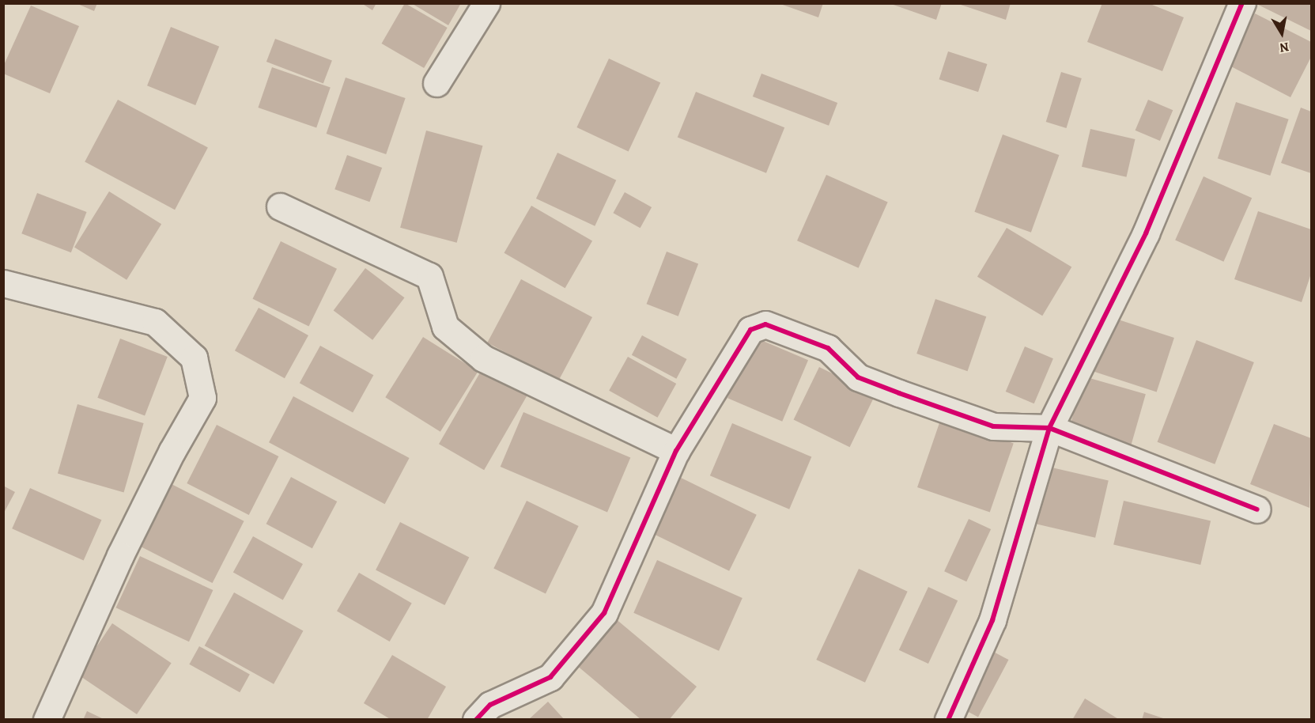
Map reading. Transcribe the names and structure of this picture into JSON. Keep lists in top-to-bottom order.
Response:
{
  "north": "bottom"
}
